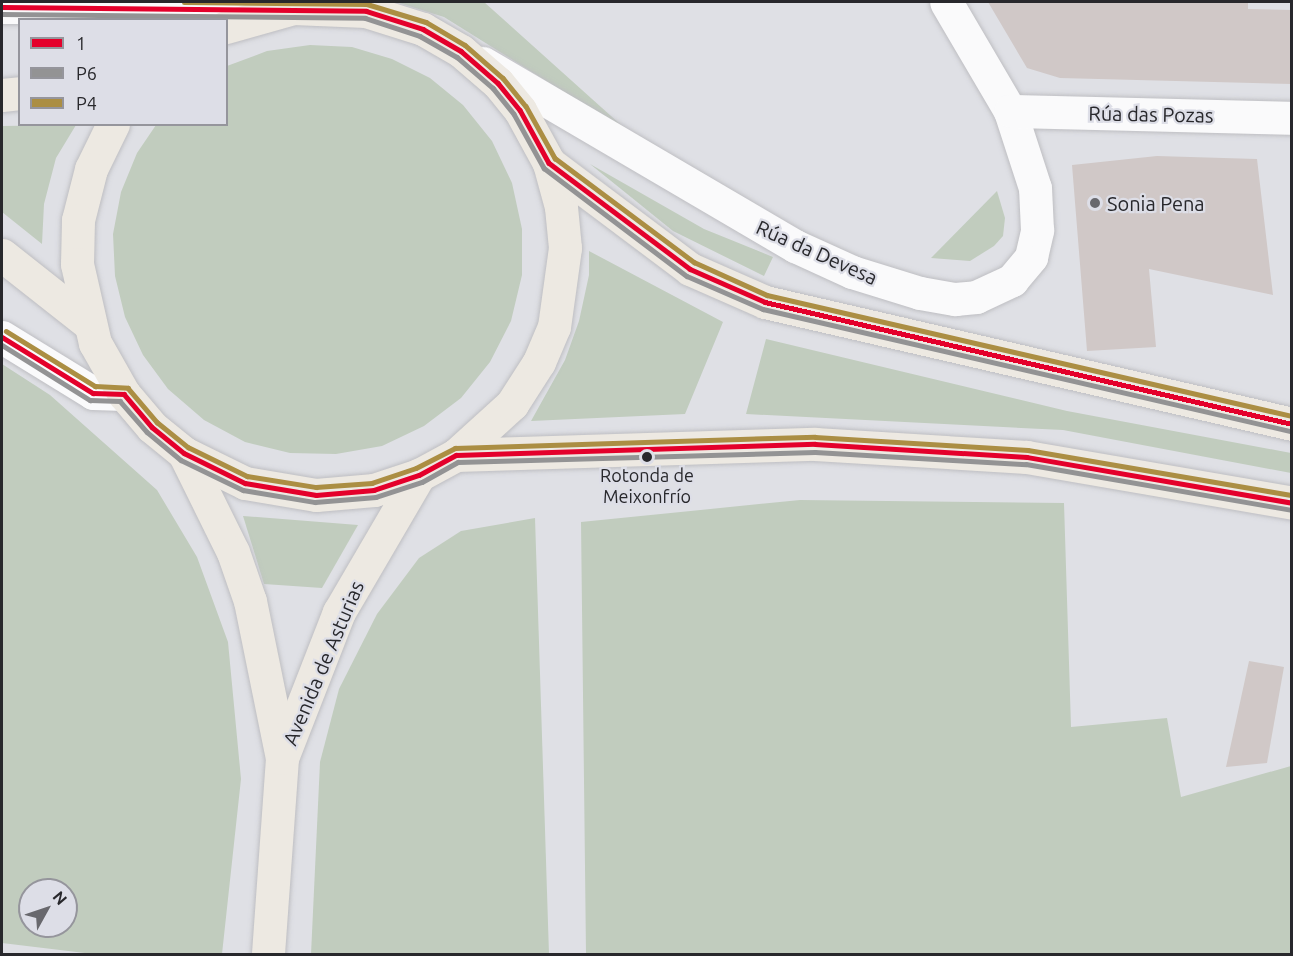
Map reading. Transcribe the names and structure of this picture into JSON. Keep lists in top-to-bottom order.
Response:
{
  "streets": {
    "main road": ["Avenida de Asturias"],
    "street": ["Rúa das Pozas", "Rúa da Devesa"]
  },
  "crossings": [
    ["Rúa das Pozas", "Rúa da Devesa"]
  ],
  "places": ["Sonia Pena", "Rotonda de Meixonfrío"],
  "lines": ["transit line P4", "transit line 1", "transit line P6"],
  "legend": ["1", "P6", "P4"],
  "north": "top right"
}
